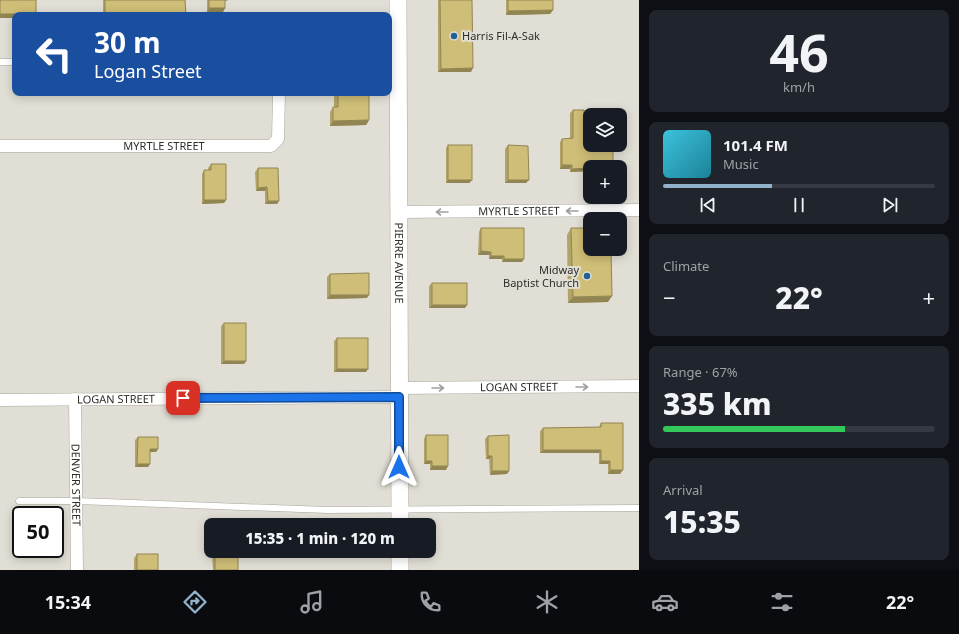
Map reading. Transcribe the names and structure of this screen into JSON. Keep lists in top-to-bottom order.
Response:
{
  "streets": {
    "main road": ["PIERRE AVENUE"],
    "street": ["MYRTLE STREET", "LOGAN STREET", "DENVER STREET"]
  },
  "crossings": [
    ["MYRTLE STREET", "PIERRE AVENUE"],
    ["PIERRE AVENUE", "LOGAN STREET"],
    ["LOGAN STREET", "DENVER STREET"]
  ],
  "one_way": ["MYRTLE STREET", "LOGAN STREET"],
  "places": ["Harris Fil-A-Sak", "Midway Baptist Church"],
  "page": {
    "tile": [
      ["46", "km/h"],
      "Climate",
      ["Range · 67%", "335 km"],
      ["Arrival", "15:35"]
    ],
    "turn": ["30 m", "Logan Street"],
    "map_buttons": ["+", "−"],
    "song": ["101.4 FM", "Music"],
    "heat": ["−", "22°", "+"],
    "limit": "50",
    "trip": "15:35 · 1 min · 120 m",
    "tabs": ["15:34", "22°"]
  }
}
